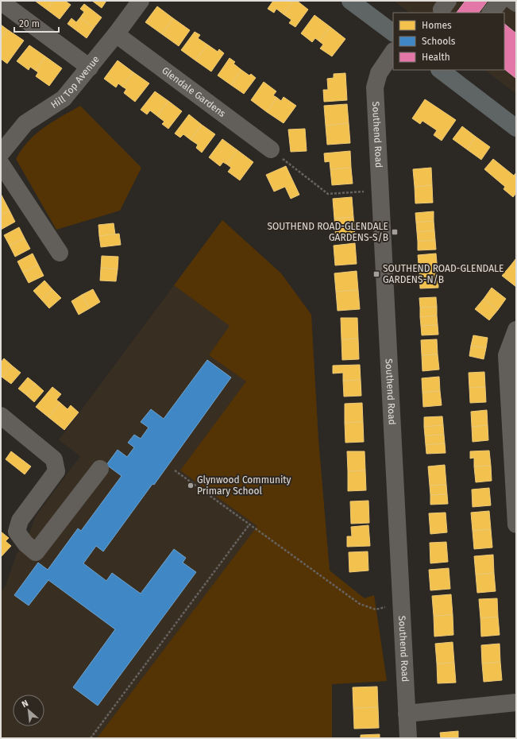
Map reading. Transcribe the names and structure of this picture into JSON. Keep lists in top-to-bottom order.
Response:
{
  "streets": {
    "street": ["Hill Top Avenue", "Glendale Gardens", "Southend Road"]
  },
  "crossings": [
    ["Hill Top Avenue", "Glendale Gardens"]
  ],
  "places": {
    "transit": ["SOUTHEND ROAD-GLENDALE GARDENS-S/B", "SOUTHEND ROAD-GLENDALE GARDENS-N/B"],
    "other": ["Glynwood Community Primary School"]
  },
  "legend": ["Homes", "Schools", "Health"],
  "scale_bar": "20 m",
  "north": "top left"
}
